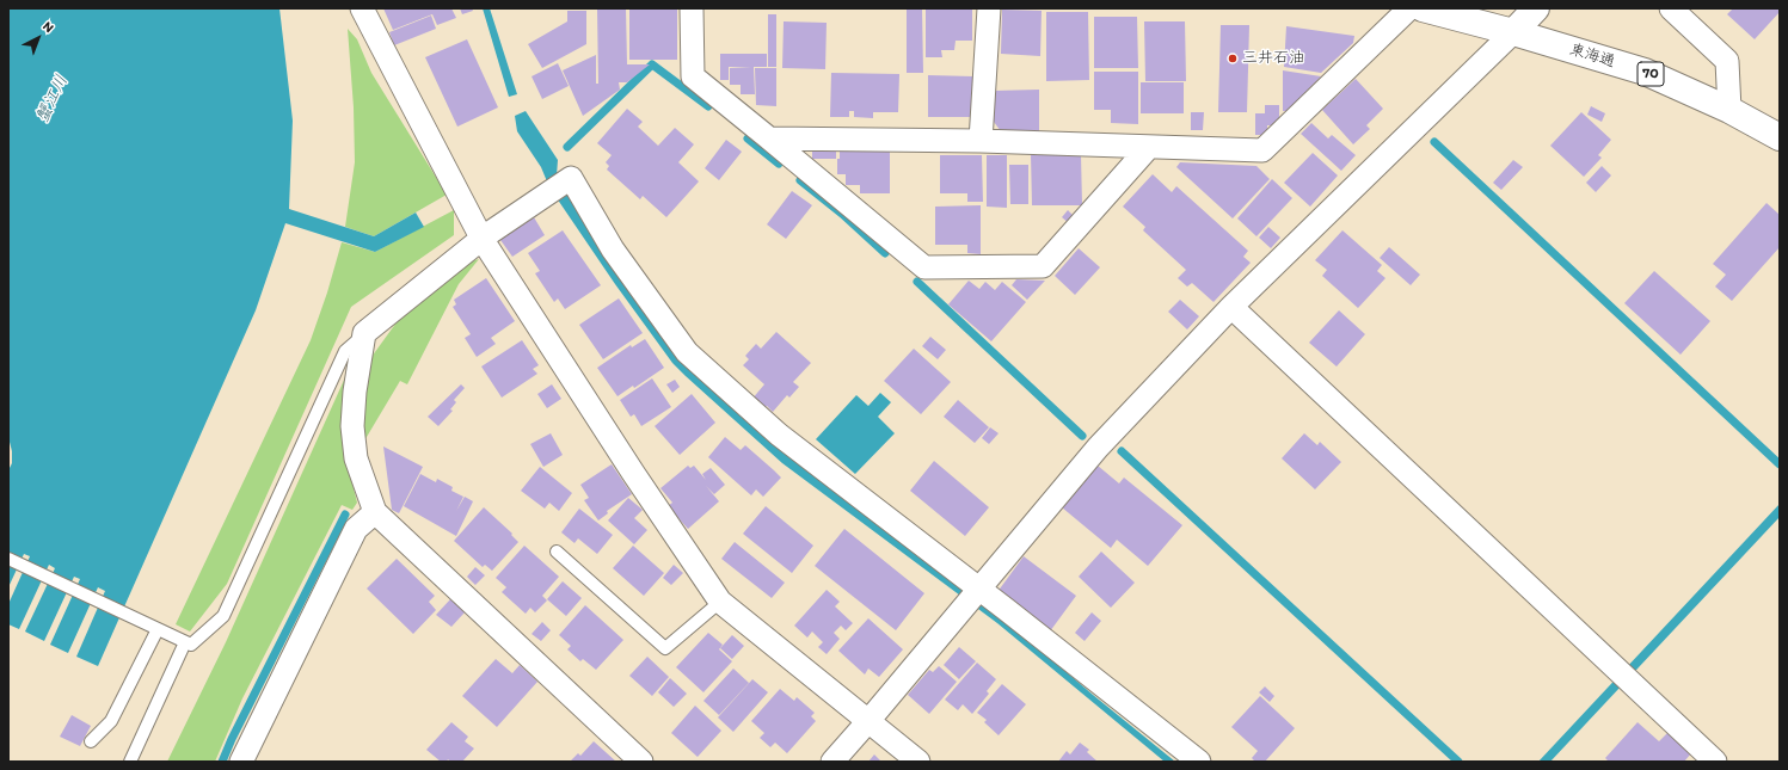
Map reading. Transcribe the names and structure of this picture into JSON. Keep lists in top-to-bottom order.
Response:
{
  "streets": {
    "main road": ["東海通", "70"]
  },
  "water": ["蟹江川"],
  "places": ["三井石油"],
  "north": "top right"
}
